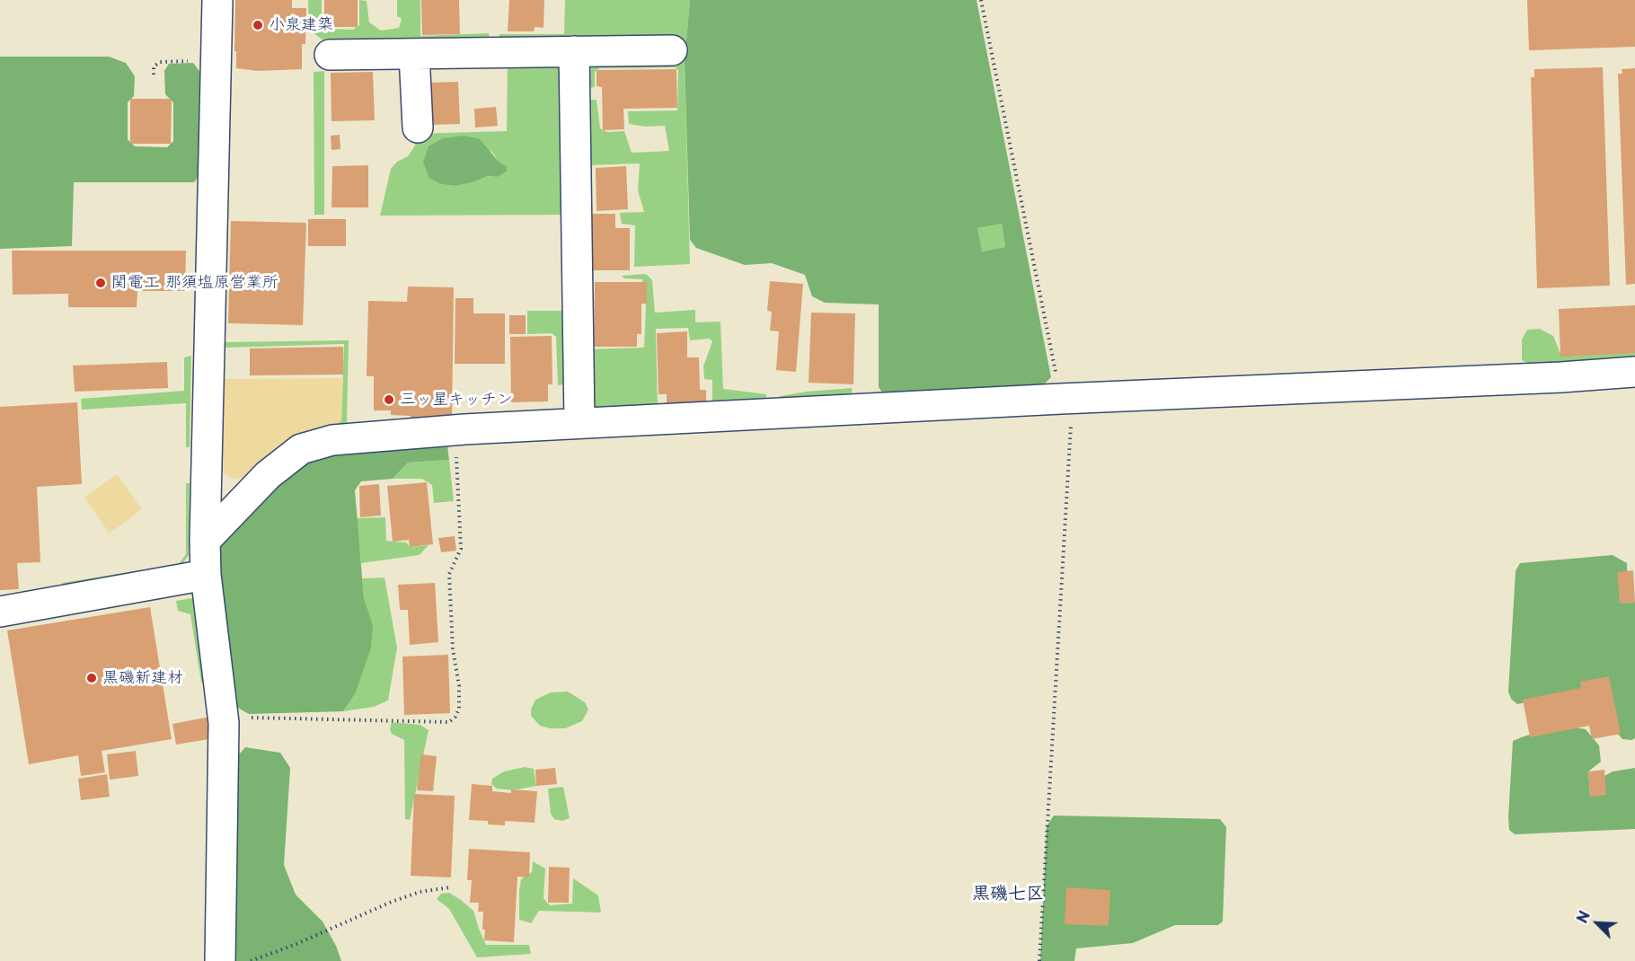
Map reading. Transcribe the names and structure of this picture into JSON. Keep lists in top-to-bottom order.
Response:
{
  "districts": ["黒磯七区"],
  "places": [
    "小泉建築",
    "関電工 那須塩原営業所",
    "三ッ星キッチン",
    "黒磯新建材"
  ],
  "north": "top left"
}
